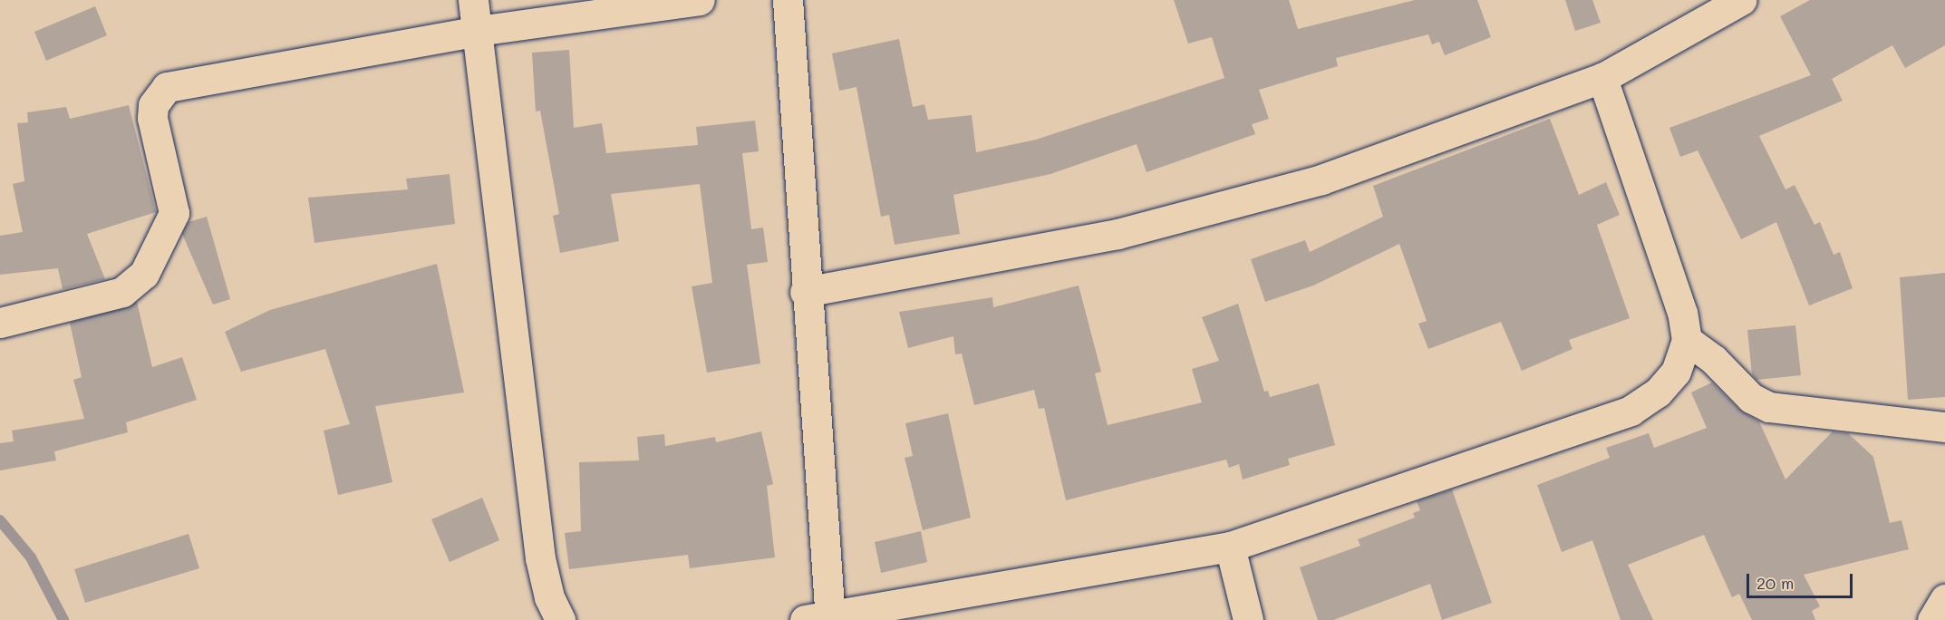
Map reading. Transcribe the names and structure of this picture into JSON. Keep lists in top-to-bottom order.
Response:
{
  "scale_bar": "20 m"
}
